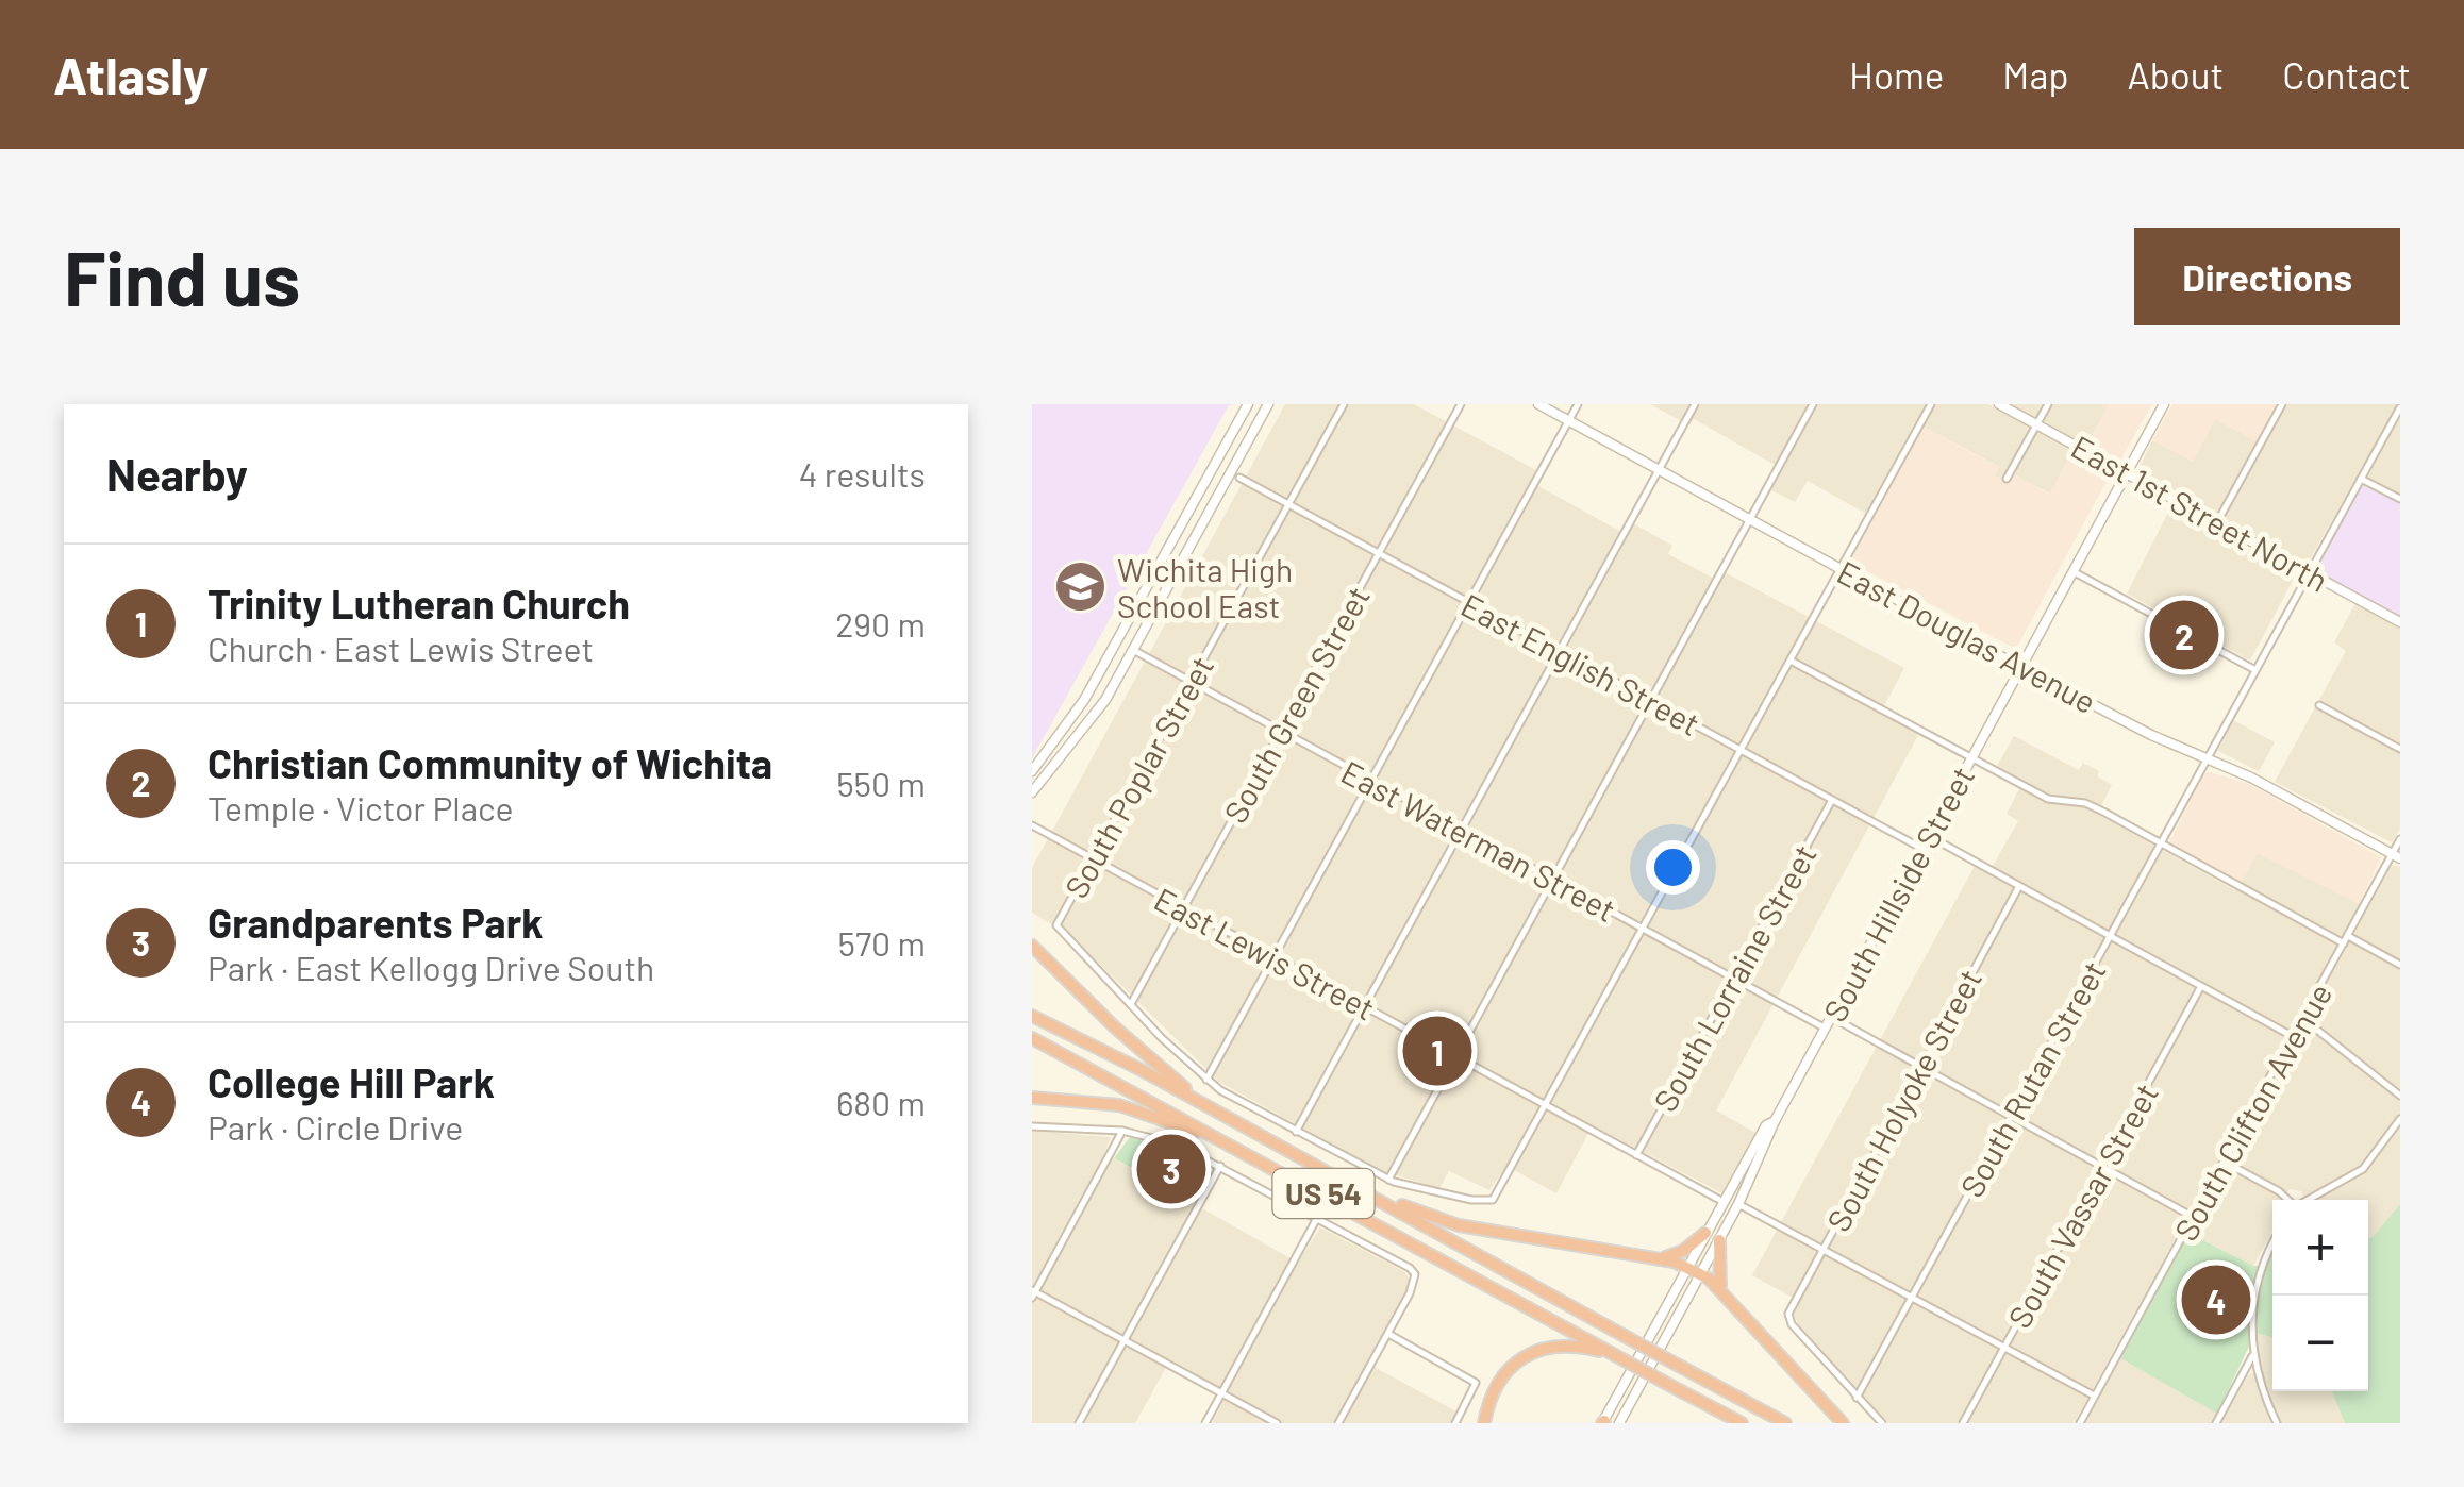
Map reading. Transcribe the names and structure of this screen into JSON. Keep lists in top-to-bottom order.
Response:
{
  "streets": {
    "highway": ["US 54"],
    "main road": ["East 1st Street North", "East Douglas Avenue", "South Hillside Street"],
    "street": [
      "East English Street",
      "South Green Street",
      "South Poplar Street",
      "East Waterman Street",
      "East Lewis Street",
      "South Lorraine Street",
      "South Rutan Street",
      "South Holyoke Street",
      "South Clifton Avenue",
      "South Vassar Street"
    ]
  },
  "crossings": [
    ["East 1st Street North", "South Hillside Street"],
    ["East 1st Street North", "South Rutan Street"],
    ["East Douglas Avenue", "South Hillside Street"],
    ["East Douglas Avenue", "South Rutan Street"],
    ["East Douglas Avenue", "South Clifton Avenue"],
    ["East English Street", "South Green Street"],
    ["East English Street", "South Poplar Street"],
    ["East English Street", "South Hillside Street"],
    ["East English Street", "South Lorraine Street"],
    ["South Green Street", "South Poplar Street"],
    ["South Green Street", "East Waterman Street"],
    ["South Green Street", "East Lewis Street"],
    ["South Poplar Street", "East Waterman Street"],
    ["South Poplar Street", "East Lewis Street"],
    ["East Waterman Street", "South Hillside Street"],
    ["East Waterman Street", "South Lorraine Street"],
    ["South Hillside Street", "East Lewis Street"],
    ["East Lewis Street", "South Lorraine Street"],
    ["South Rutan Street", "South Holyoke Street"]
  ],
  "places": {
    "school or university": ["Wichita High School East"]
  },
  "page": {
    "header": "Atlasly",
    "nav": [
      "Home",
      "Map",
      "About",
      "Contact"
    ],
    "buttons": "Directions",
    "title": "Find us",
    "heading": ["Nearby", "4 results"],
    "list": [
      {
        "mark": "1",
        "name": "Trinity Lutheran Church",
        "note": "Church · East Lewis Street",
        "value": "290 m"
      },
      {
        "mark": "2",
        "name": "Christian Community of Wichita",
        "note": "Temple · Victor Place",
        "value": "550 m"
      },
      {
        "mark": "3",
        "name": "Grandparents Park",
        "note": "Park · East Kellogg Drive South",
        "value": "570 m"
      },
      {
        "mark": "4",
        "name": "College Hill Park",
        "note": "Park · Circle Drive",
        "value": "680 m"
      }
    ],
    "pins": [
      "2",
      "1",
      "3",
      "4"
    ],
    "map_buttons": ["+", "−"]
  }
}
